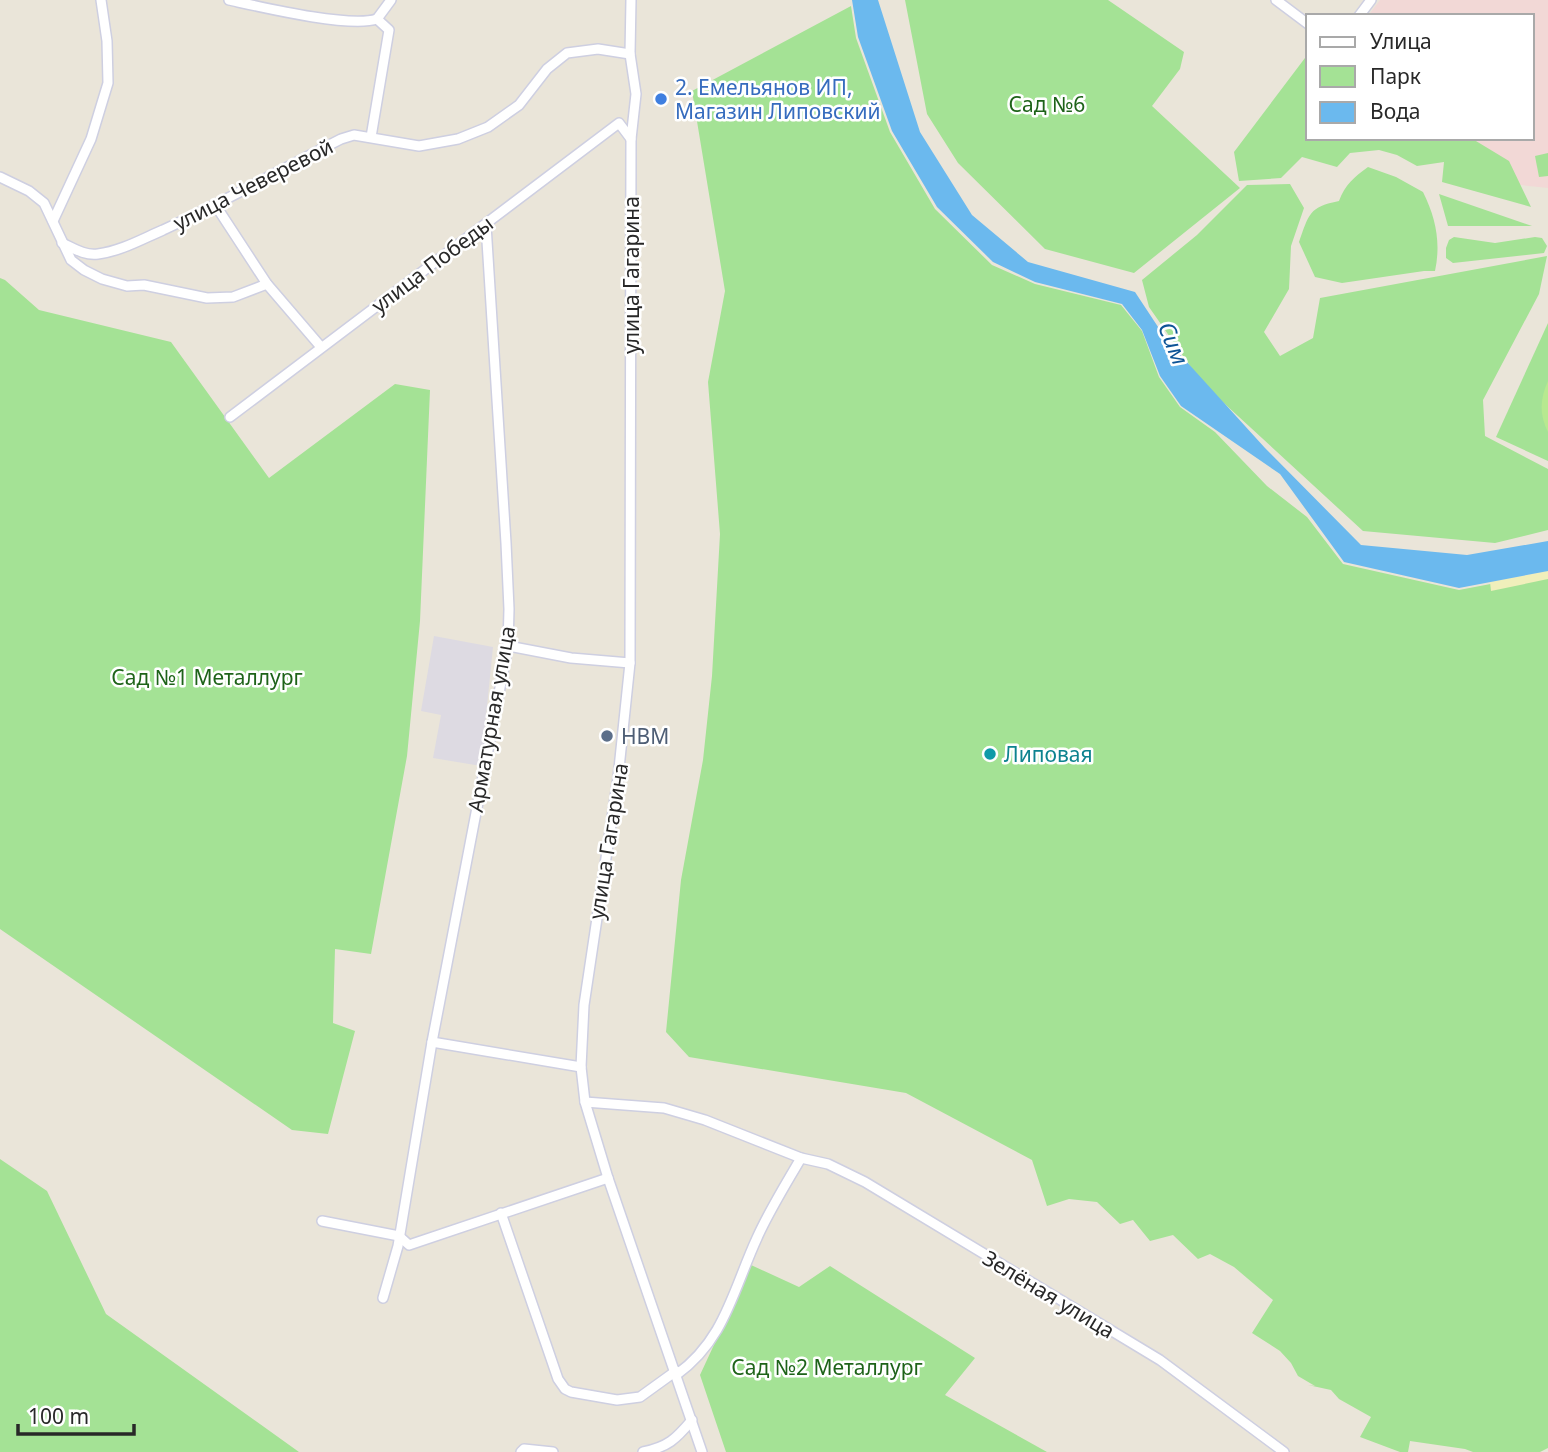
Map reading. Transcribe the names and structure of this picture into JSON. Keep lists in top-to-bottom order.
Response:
{
  "streets": {
    "street": [
      "улица Чеверевой",
      "улица Победы",
      "улица Гагарина",
      "Арматурная улица",
      "Зелёная улица"
    ]
  },
  "crossings": [
    ["улица Чеверевой", "улица Гагарина"],
    ["улица Победы", "улица Гагарина"],
    ["улица Победы", "Арматурная улица"],
    ["улица Гагарина", "Зелёная улица"]
  ],
  "water": ["Сим"],
  "parks": ["Сад №6", "Сад №1 Металлург", "Сад №2 Металлург"],
  "places": ["2. Емельянов ИП, Магазин Липовский", "НВМ", "Липовая"],
  "legend": ["Улица", "Парк", "Вода"],
  "scale_bar": "100 m"
}
